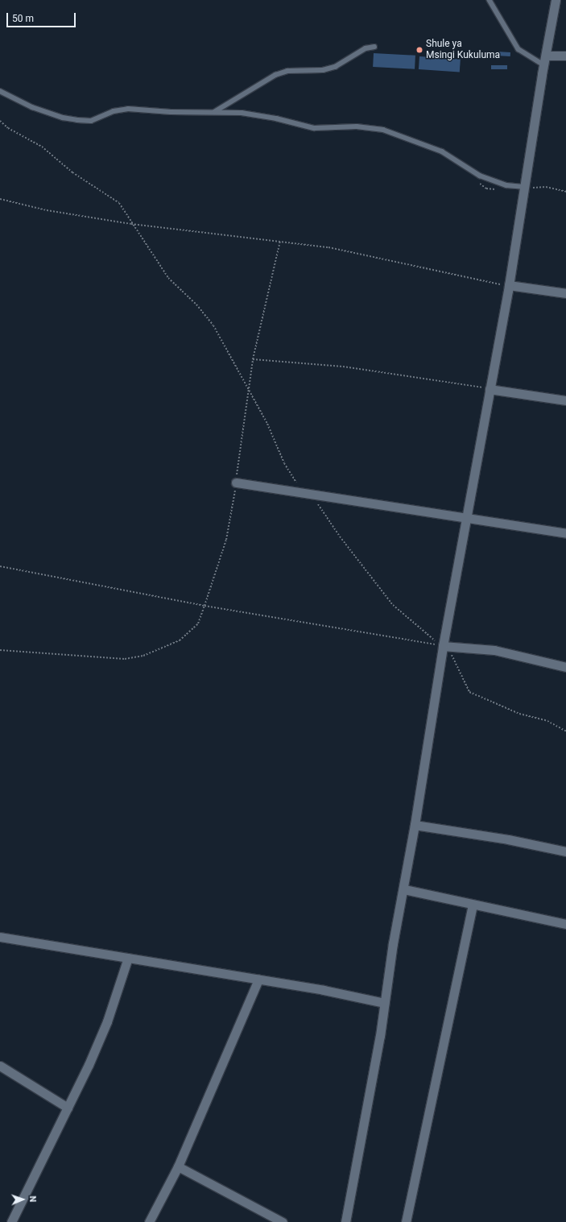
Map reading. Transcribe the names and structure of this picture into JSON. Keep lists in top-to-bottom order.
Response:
{
  "places": ["Shule ya Msingi Kukuluma"],
  "scale_bar": "50 m",
  "north": "right"
}
